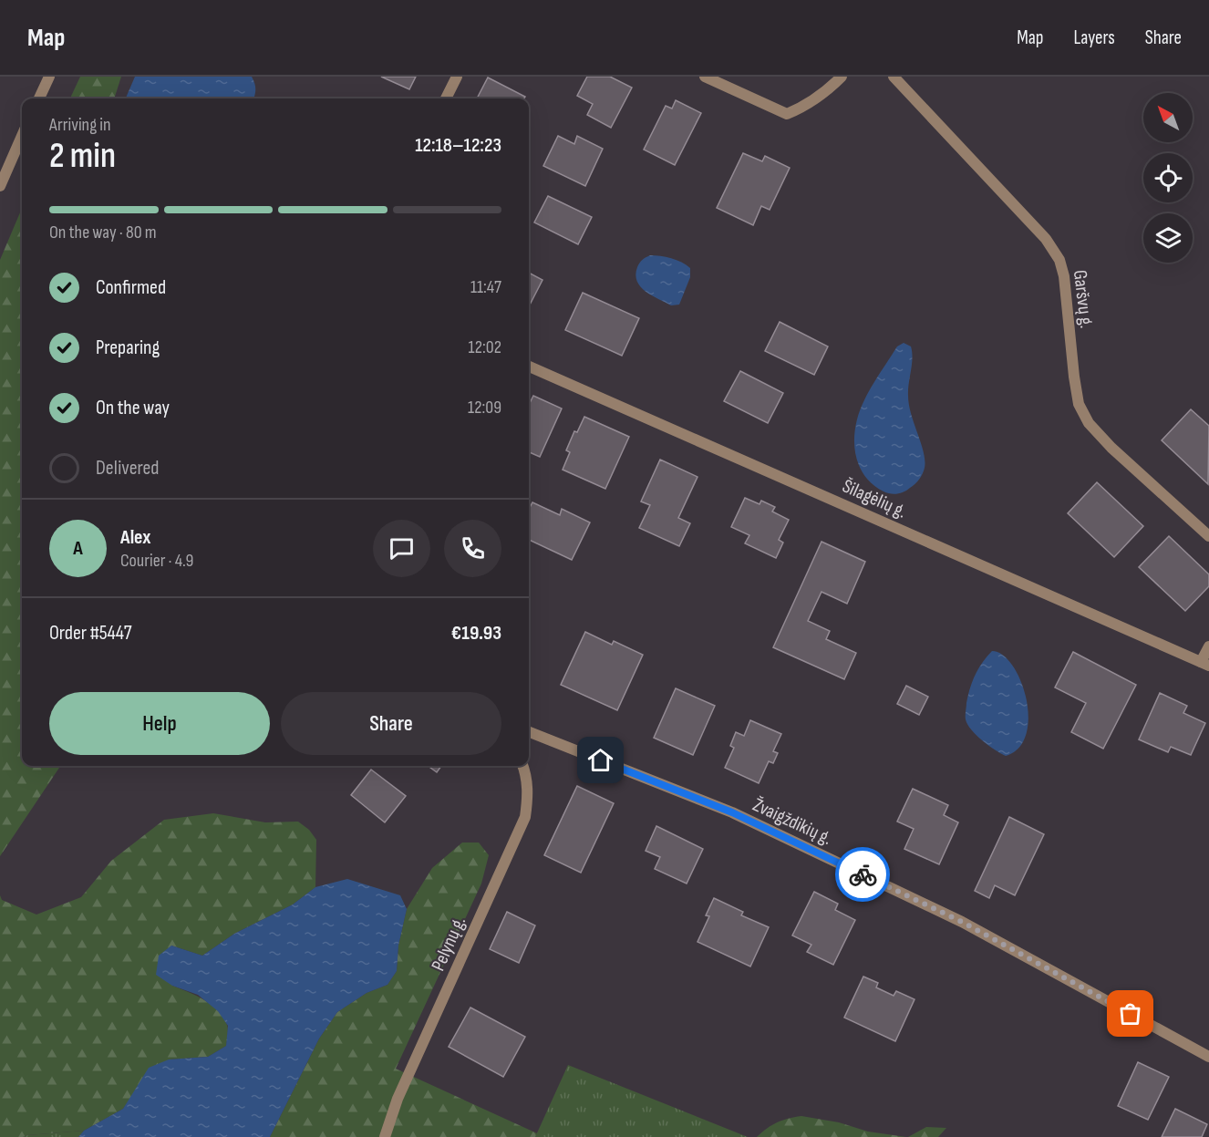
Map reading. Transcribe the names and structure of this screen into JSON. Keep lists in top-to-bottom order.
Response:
{
  "streets": {
    "street": [
      "Garšvų g.",
      "Šilagėlių g.",
      "Žvaigždikių g.",
      "Pelynų g."
    ]
  },
  "north": "top left",
  "page": {
    "header": "Map",
    "nav": ["Map", "Layers", "Share"],
    "heading": ["2 min", "Arriving in", "12:18–12:23"],
    "panel": [
      "Alex",
      "Courier · 4.9",
      "Order #5447",
      "€19.93"
    ],
    "bar": "On the way · 80 m",
    "list": [
      ["Confirmed", "11:47"],
      ["Preparing", "12:02"],
      ["On the way", "12:09"],
      "Delivered"
    ],
    "round": "A",
    "buttons": ["Help", "Share"]
  }
}
